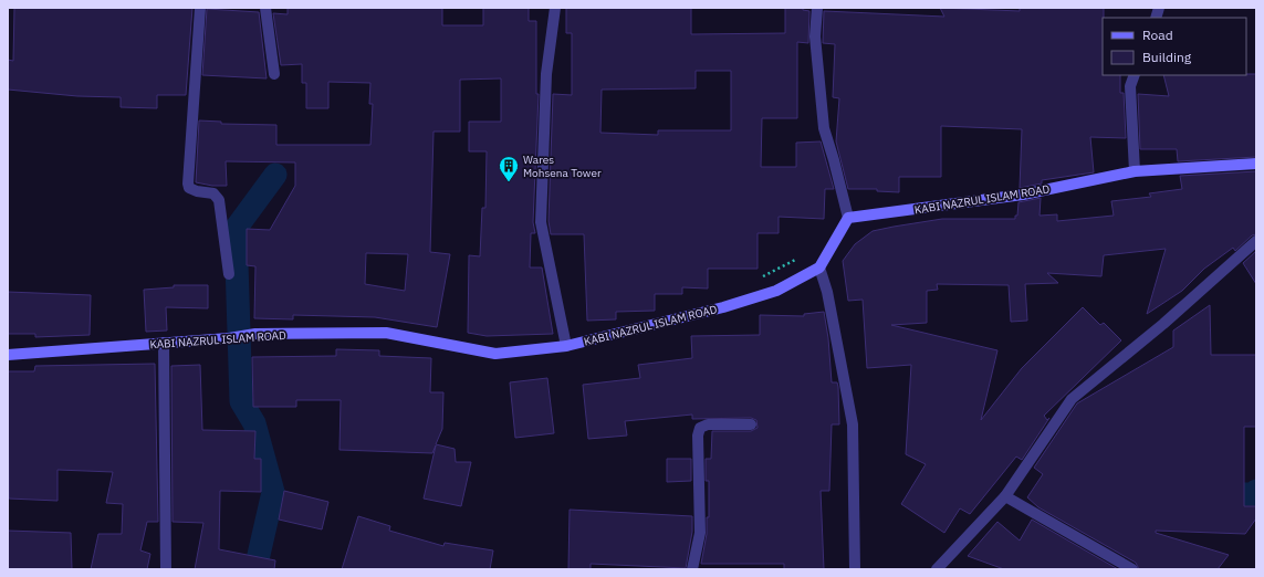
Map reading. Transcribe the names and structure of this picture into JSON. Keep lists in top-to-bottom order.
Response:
{
  "streets": {
    "main road": ["KABI NAZRUL ISLAM ROAD"]
  },
  "places": {
    "building": ["Wares Mohsena Tower"]
  },
  "legend": ["Road", "Building"]
}
